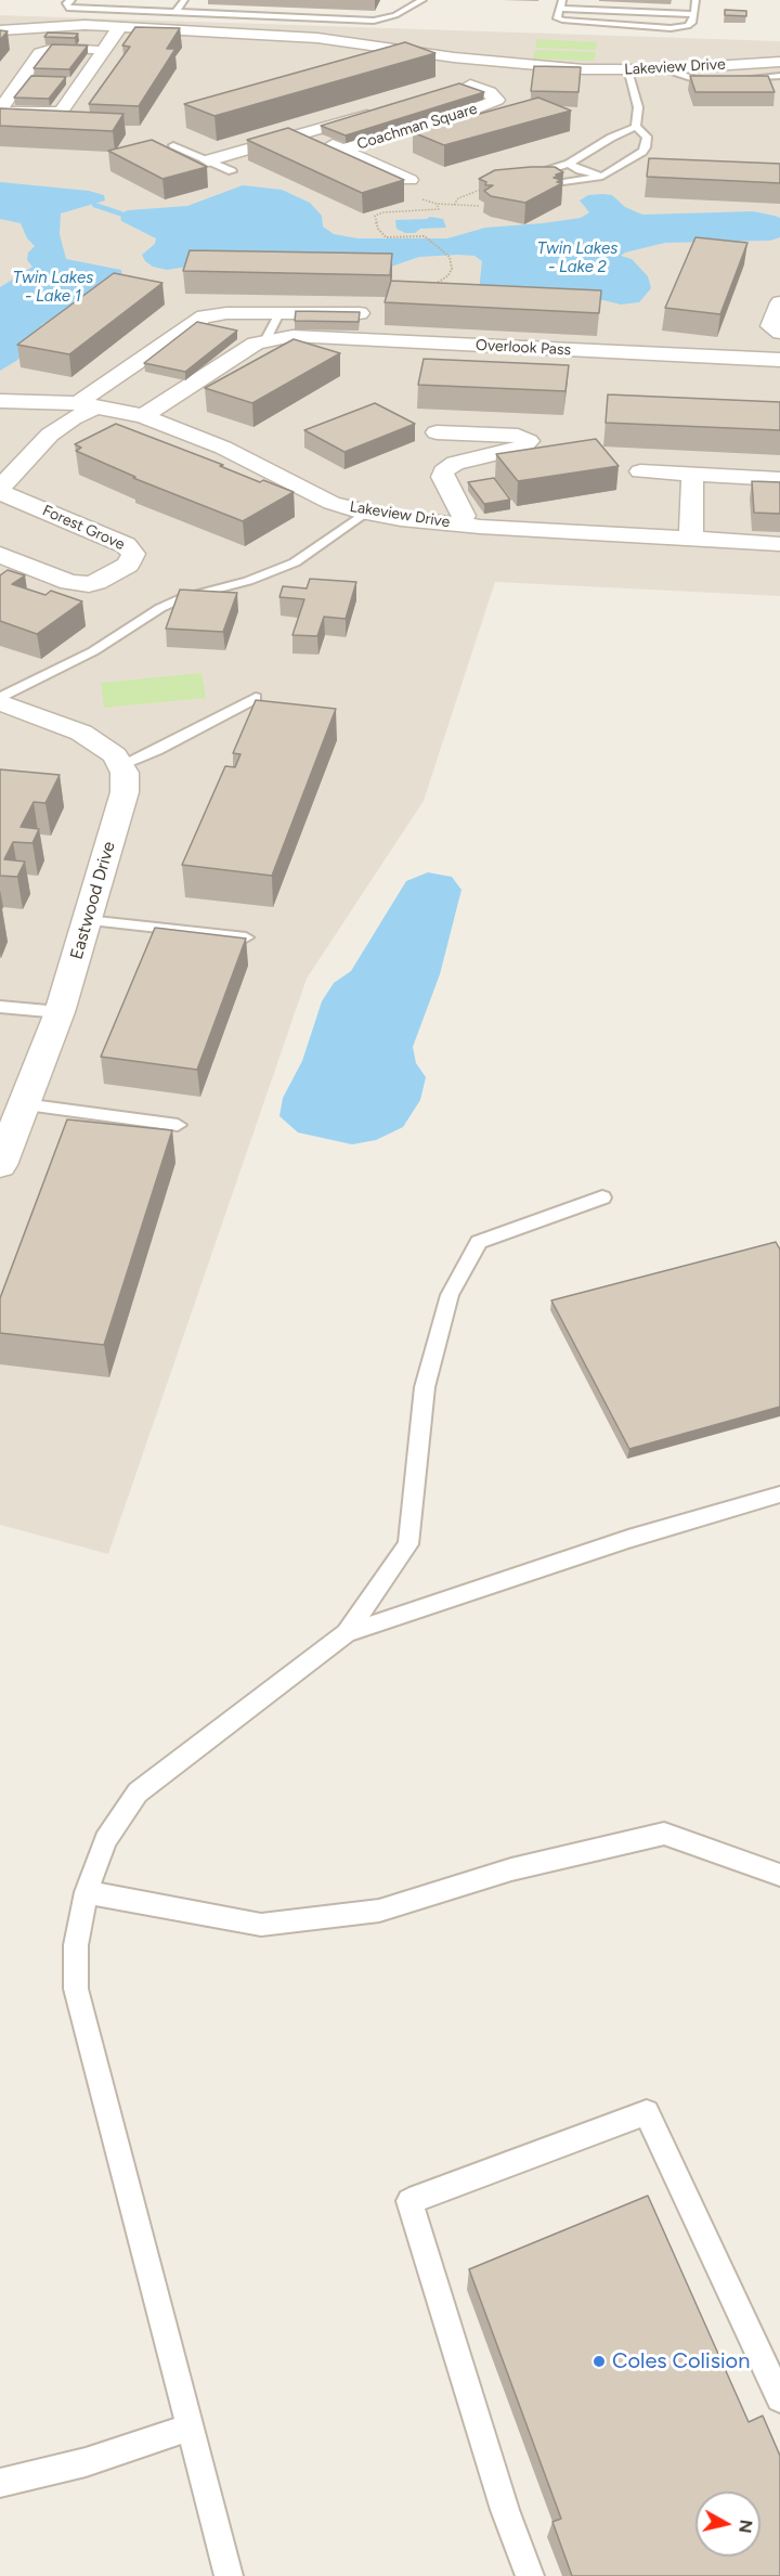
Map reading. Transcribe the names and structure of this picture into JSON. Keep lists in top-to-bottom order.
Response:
{
  "streets": {
    "street": [
      "Lakeview Drive",
      "Coachman Square",
      "Overlook Pass",
      "Forest Grove",
      "Eastwood Drive"
    ]
  },
  "crossings": [
    ["Lakeview Drive", "Coachman Square"],
    ["Lakeview Drive", "Overlook Pass"],
    ["Lakeview Drive", "Forest Grove"]
  ],
  "water": ["Twin Lakes - Lake 2", "Twin Lakes - Lake 1"],
  "places": ["Coles Colision"],
  "north": "right"
}
